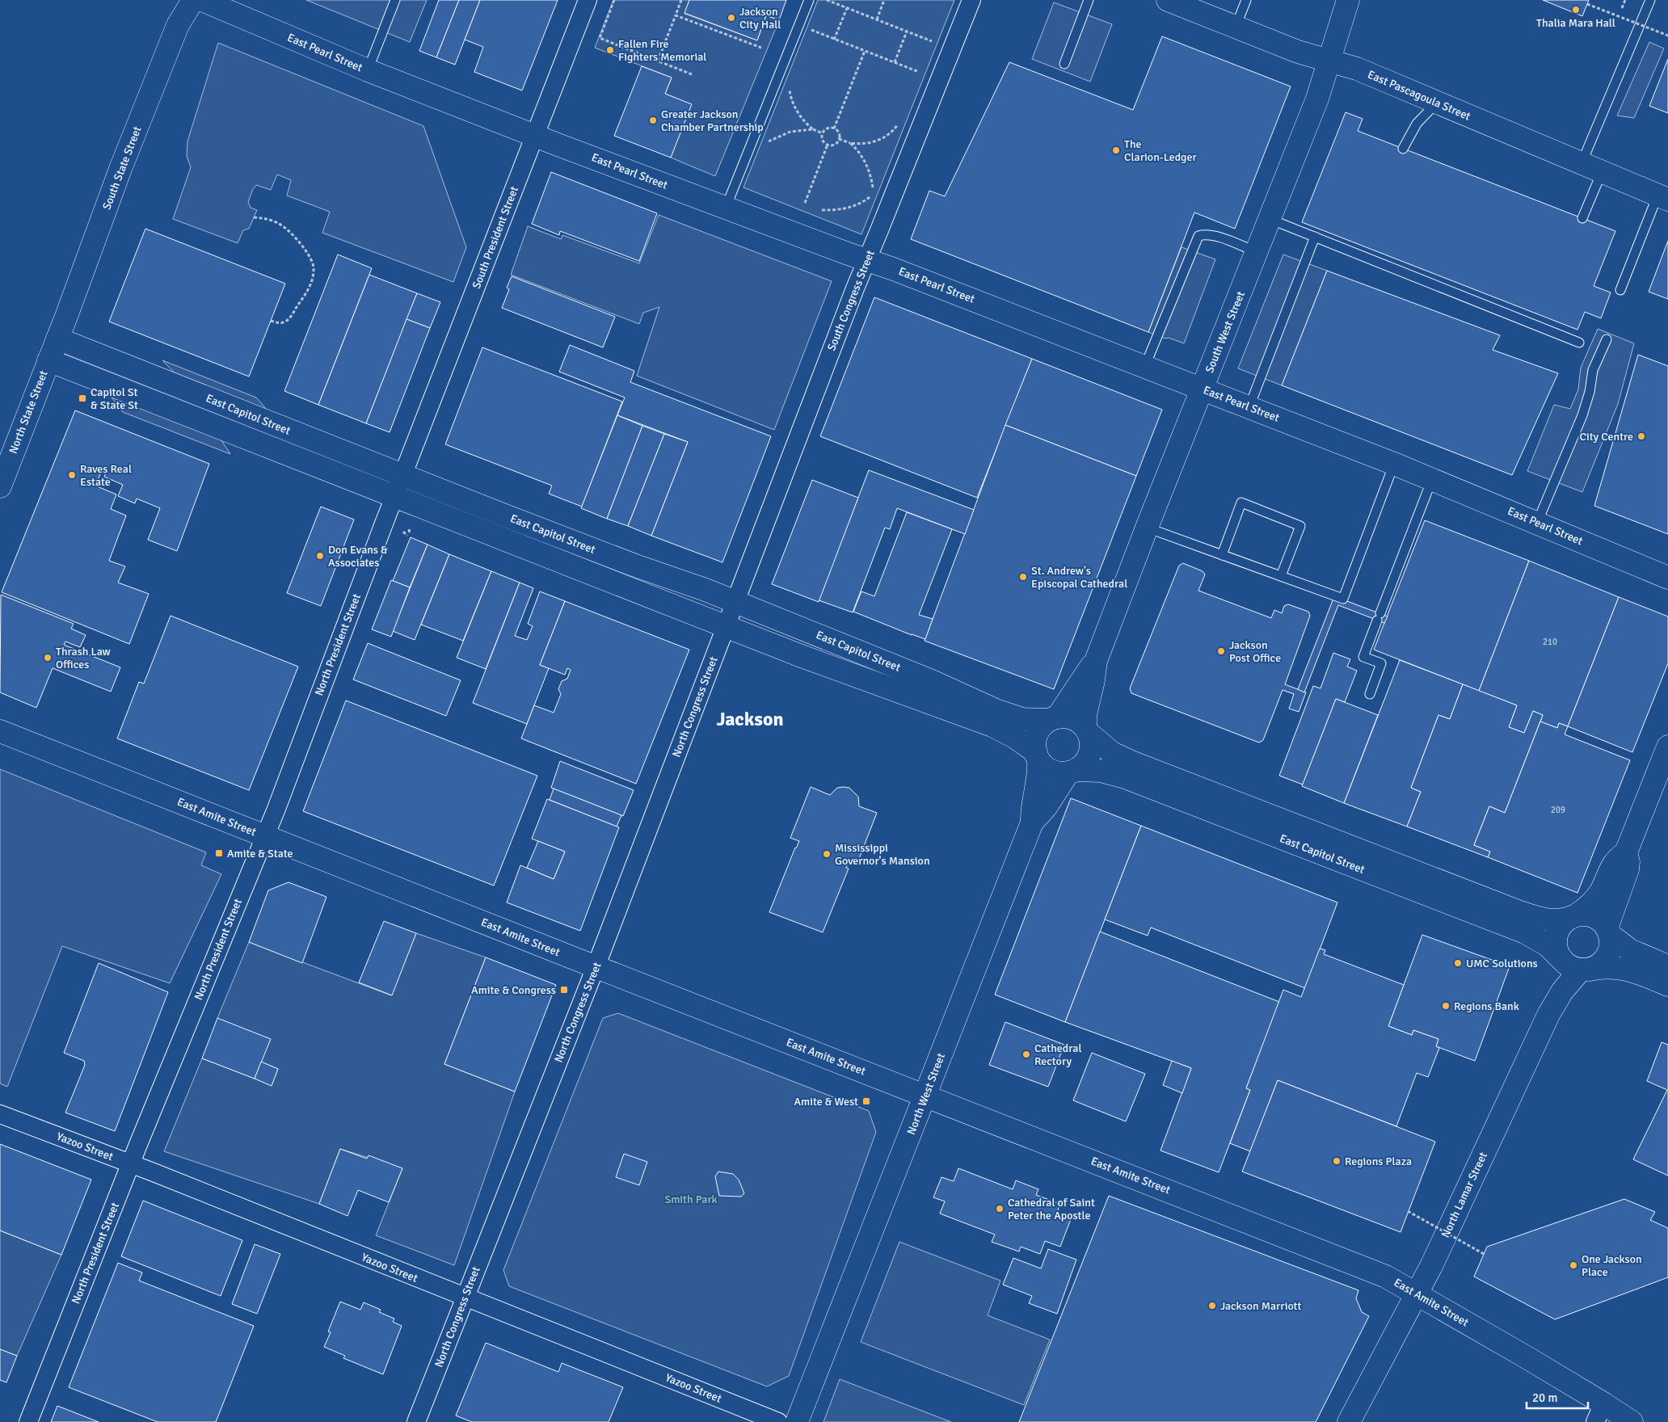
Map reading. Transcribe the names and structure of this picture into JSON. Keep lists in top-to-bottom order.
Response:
{
  "streets": {
    "main road": [
      "East Pearl Street",
      "East Pascagoula Street",
      "South State Street",
      "South West Street",
      "North State Street",
      "East Capitol Street",
      "East Amite Street",
      "North West Street",
      "North Lamar Street"
    ],
    "street": [
      "South President Street",
      "South Congress Street",
      "North President Street",
      "North Congress Street",
      "Yazoo Street"
    ]
  },
  "crossings": [
    ["East Pearl Street", "South President Street"],
    ["East Pearl Street", "South Congress Street"],
    ["East Pearl Street", "South West Street"],
    ["East Pascagoula Street", "South West Street"],
    ["South State Street", "North State Street"],
    ["South State Street", "East Capitol Street"],
    ["South President Street", "East Capitol Street"],
    ["South President Street", "North President Street"],
    ["South Congress Street", "East Capitol Street"],
    ["South Congress Street", "North Congress Street"],
    ["South West Street", "East Capitol Street"],
    ["South West Street", "North West Street"],
    ["North State Street", "East Capitol Street"],
    ["East Capitol Street", "North President Street"],
    ["East Capitol Street", "North Congress Street"],
    ["East Capitol Street", "North West Street"],
    ["East Capitol Street", "North Lamar Street"],
    ["North President Street", "East Amite Street"],
    ["North President Street", "Yazoo Street"],
    ["North Congress Street", "East Amite Street"],
    ["North Congress Street", "Yazoo Street"],
    ["East Amite Street", "North West Street"],
    ["East Amite Street", "North Lamar Street"]
  ],
  "districts": ["Jackson"],
  "parks": ["Smith Park"],
  "places": {
    "other": [
      "Thalia Mara Hall",
      "Jackson City Hall",
      "Fallen Fire Fighters Memorial",
      "Greater Jackson Chamber Partnership",
      "The Clarion-Ledger",
      "City Centre",
      "Raves Real Estate",
      "Don Evans & Associates",
      "St. Andrew's Episcopal Cathedral",
      "Jackson Post Office",
      "Thrash Law Offices",
      "Mississippi Governor's Mansion",
      "UMC Solutions",
      "Regions Bank",
      "Cathedral Rectory",
      "Regions Plaza",
      "Cathedral of Saint Peter the Apostle",
      "One Jackson Place",
      "Jackson Marriott"
    ],
    "transit": [
      "Capitol St & State St",
      "Amite & State",
      "Amite & Congress",
      "Amite & West"
    ]
  },
  "house_numbers": ["210", "209"],
  "scale_bar": "20 m"
}
